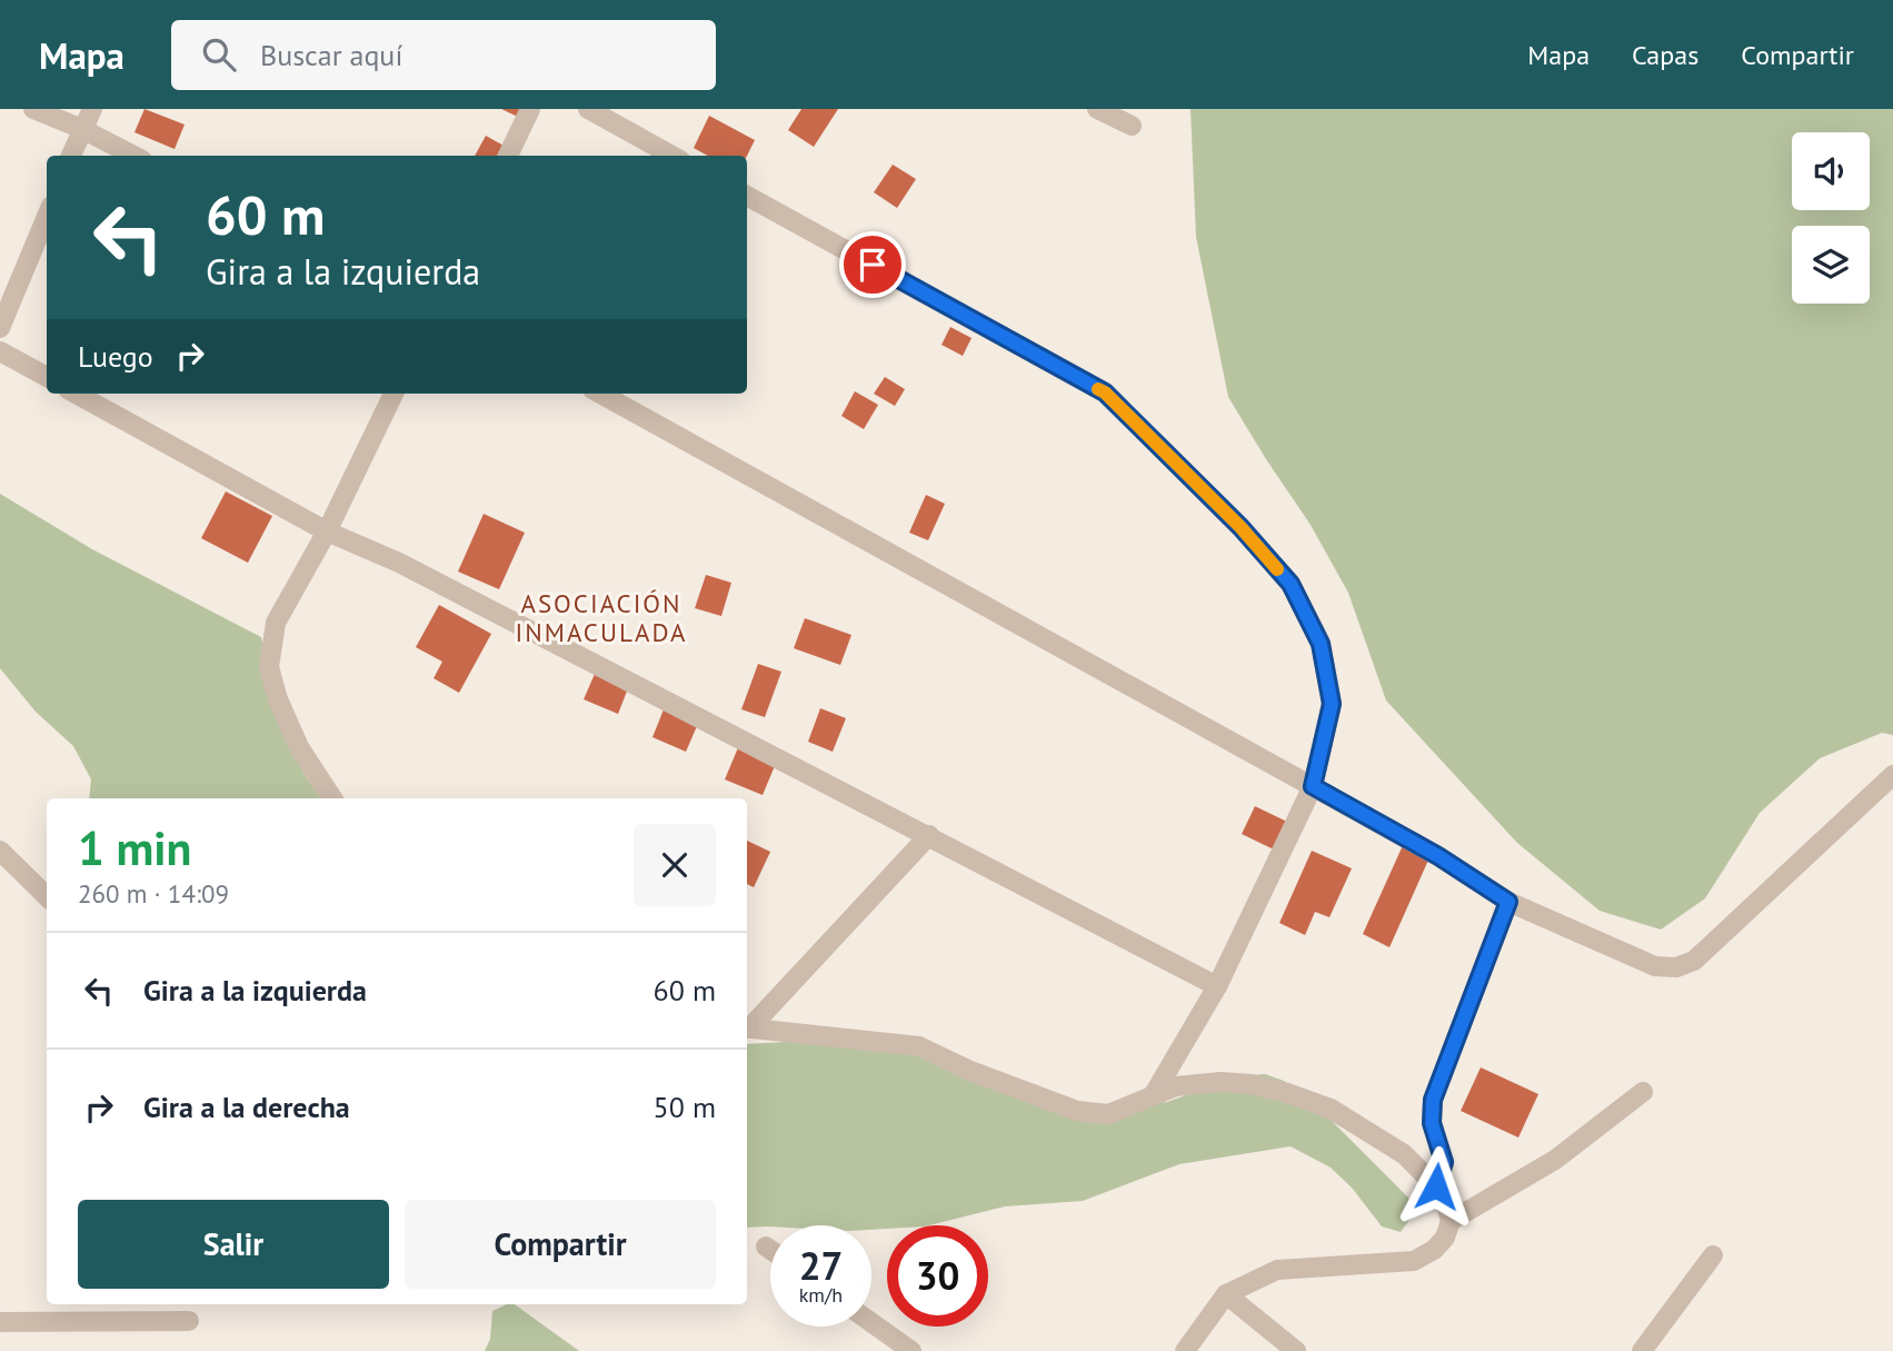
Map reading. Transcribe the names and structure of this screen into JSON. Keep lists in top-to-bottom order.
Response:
{
  "districts": ["ASOCIACIÓN INMACULADA"],
  "page": {
    "header": "Mapa",
    "search": "Buscar aquí",
    "nav": ["Mapa", "Capas", "Compartir"],
    "turn": ["60 m", "Gira a la izquierda"],
    "then": "Luego",
    "heading": ["1 min", "260 m · 14:09"],
    "list": [
      {
        "name": "Gira a la izquierda",
        "value": "60 m"
      },
      {
        "name": "Gira a la derecha",
        "value": "50 m"
      }
    ],
    "buttons": ["Salir", "Compartir"],
    "speed": "27 km/h",
    "limit": "30"
  }
}
